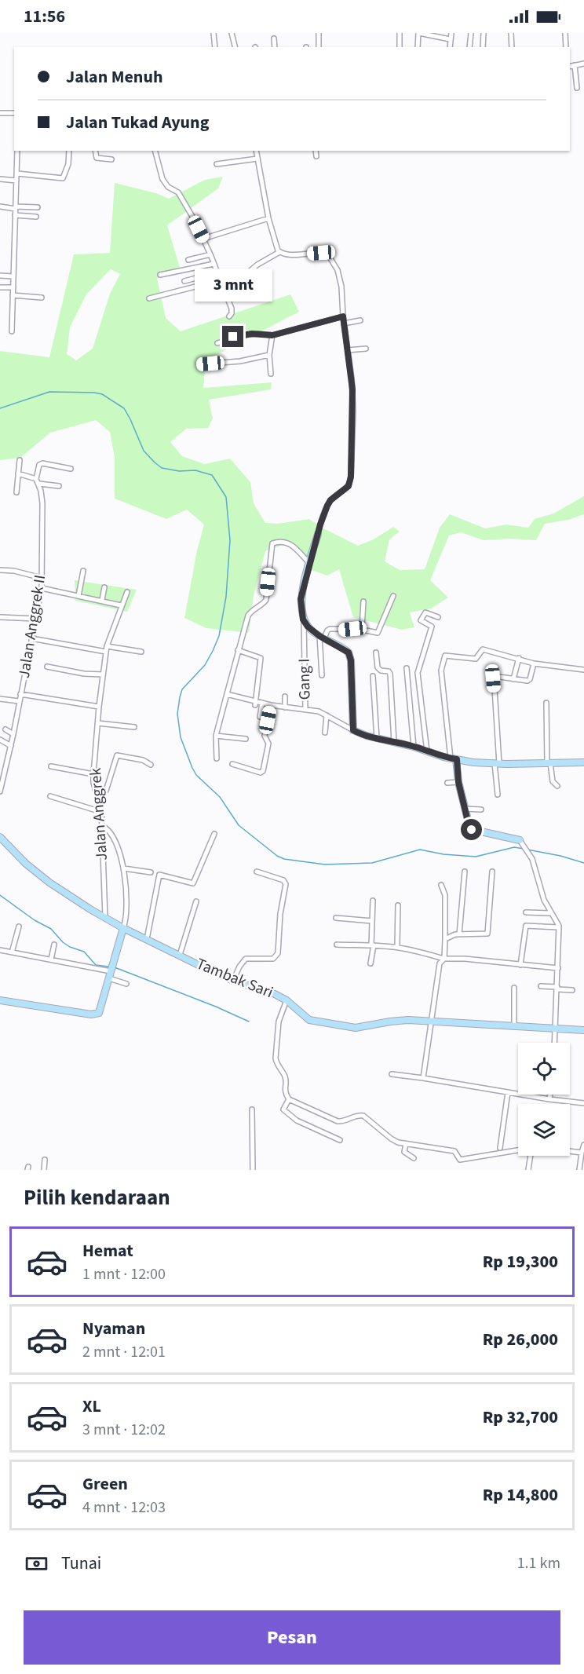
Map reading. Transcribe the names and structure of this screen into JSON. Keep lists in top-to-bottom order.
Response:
{
  "streets": {
    "street": [
      "Jalan Anggrek II",
      "Gang I",
      "Jalan Anggrek",
      "Tambak Sari"
    ]
  },
  "crossings": [
    ["Jalan Anggrek", "Tambak Sari"]
  ],
  "page": {
    "status": "11:56",
    "banner": ["Jalan Menuh", "Jalan Tukad Ayung"],
    "bubble": "3 mnt",
    "heading": "Pilih kendaraan",
    "list": [
      {
        "name": "Hemat",
        "note": "1 mnt · 12:00",
        "value": "Rp 19,300"
      },
      {
        "name": "Nyaman",
        "note": "2 mnt · 12:01",
        "value": "Rp 26,000"
      },
      {
        "name": "XL",
        "note": "3 mnt · 12:02",
        "value": "Rp 32,700"
      },
      {
        "name": "Green",
        "note": "4 mnt · 12:03",
        "value": "Rp 14,800"
      }
    ],
    "pay": ["Tunai", "1.1 km"],
    "buttons": "Pesan"
  }
}
